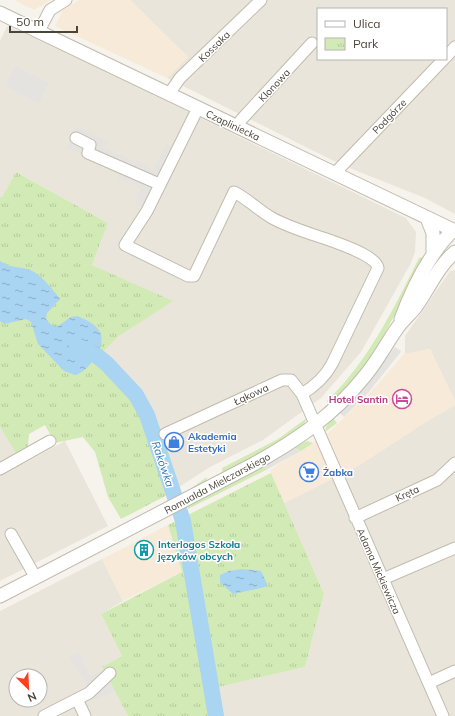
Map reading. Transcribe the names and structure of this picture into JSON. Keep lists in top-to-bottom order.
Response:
{
  "streets": {
    "street": [
      "Kossaka",
      "Klonowa",
      "Podgórze",
      "Czapliniecka",
      "Łąkowa",
      "Romualda Mielczarskiego",
      "Kręta",
      "Adama Mickiewicza"
    ]
  },
  "crossings": [
    ["Kossaka", "Czapliniecka"],
    ["Klonowa", "Czapliniecka"],
    ["Podgórze", "Czapliniecka"],
    ["Czapliniecka", "Romualda Mielczarskiego"],
    ["Łąkowa", "Romualda Mielczarskiego"],
    ["Łąkowa", "Adama Mickiewicza"],
    ["Romualda Mielczarskiego", "Adama Mickiewicza"],
    ["Kręta", "Adama Mickiewicza"]
  ],
  "water": ["Rakówka"],
  "places": {
    "hotel": ["Hotel Santin"],
    "shop": ["Akademia Estetyki"],
    "supermarket": ["Żabka"],
    "building": ["Interlogos Szkoła języków obcych"]
  },
  "legend": ["Ulica", "Park"],
  "scale_bar": "50 m",
  "north": "bottom right"
}
